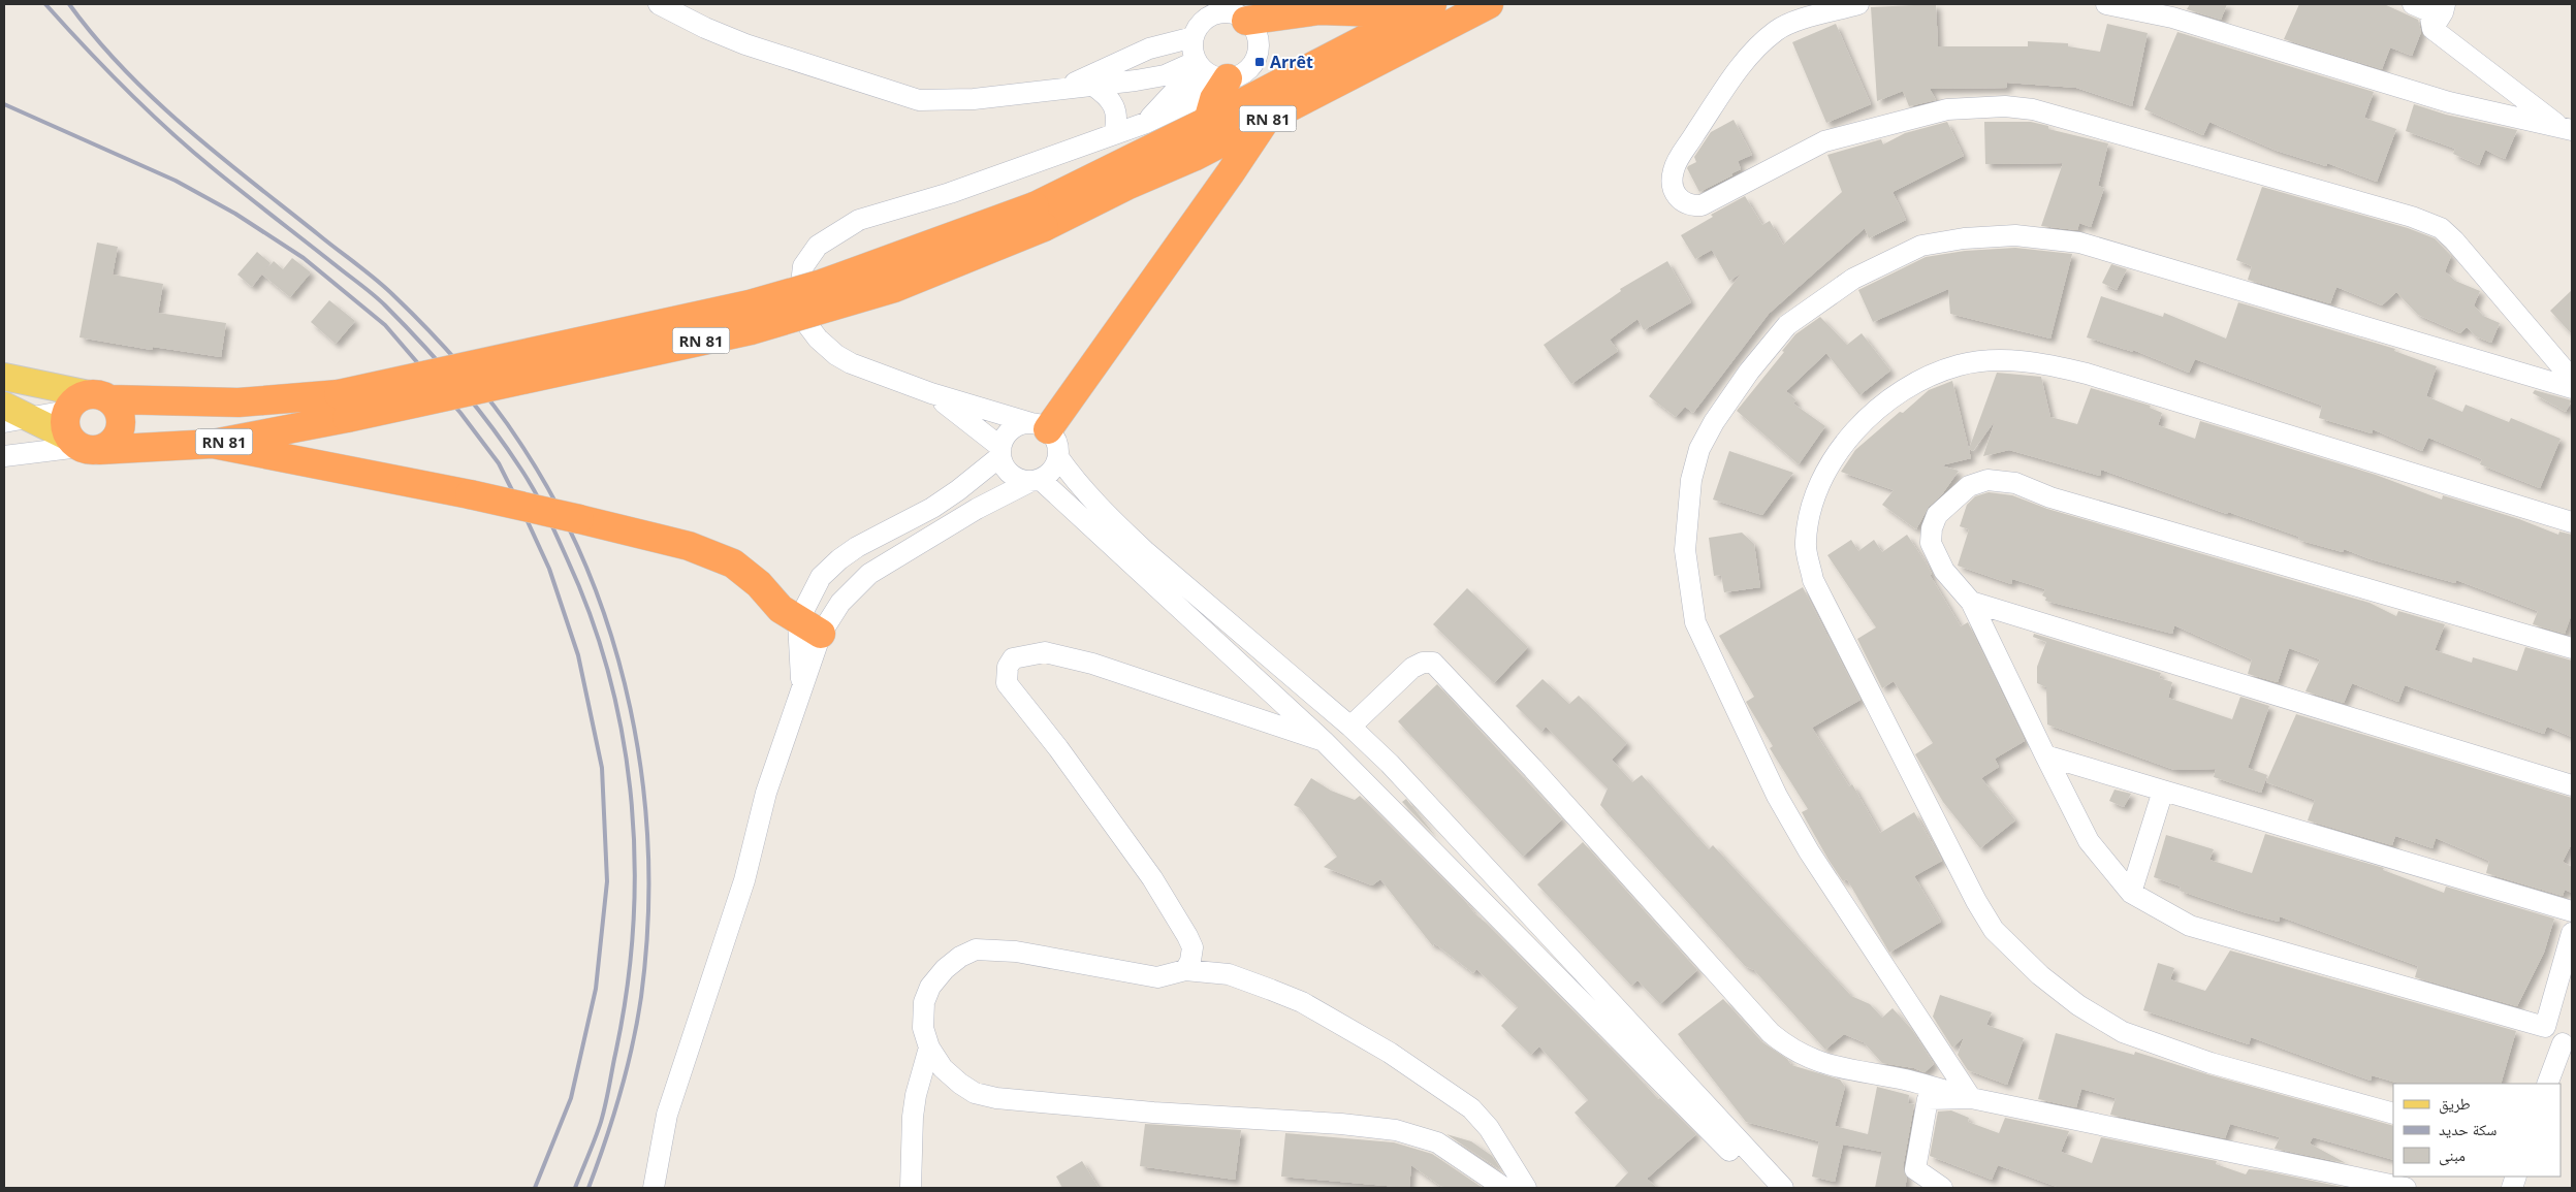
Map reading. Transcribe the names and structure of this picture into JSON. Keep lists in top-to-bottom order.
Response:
{
  "streets": {
    "highway": ["RN 81"]
  },
  "places": {
    "transit": ["Arrêt"]
  },
  "legend": ["طريق", "سكة حديد", "مبنى"]
}
